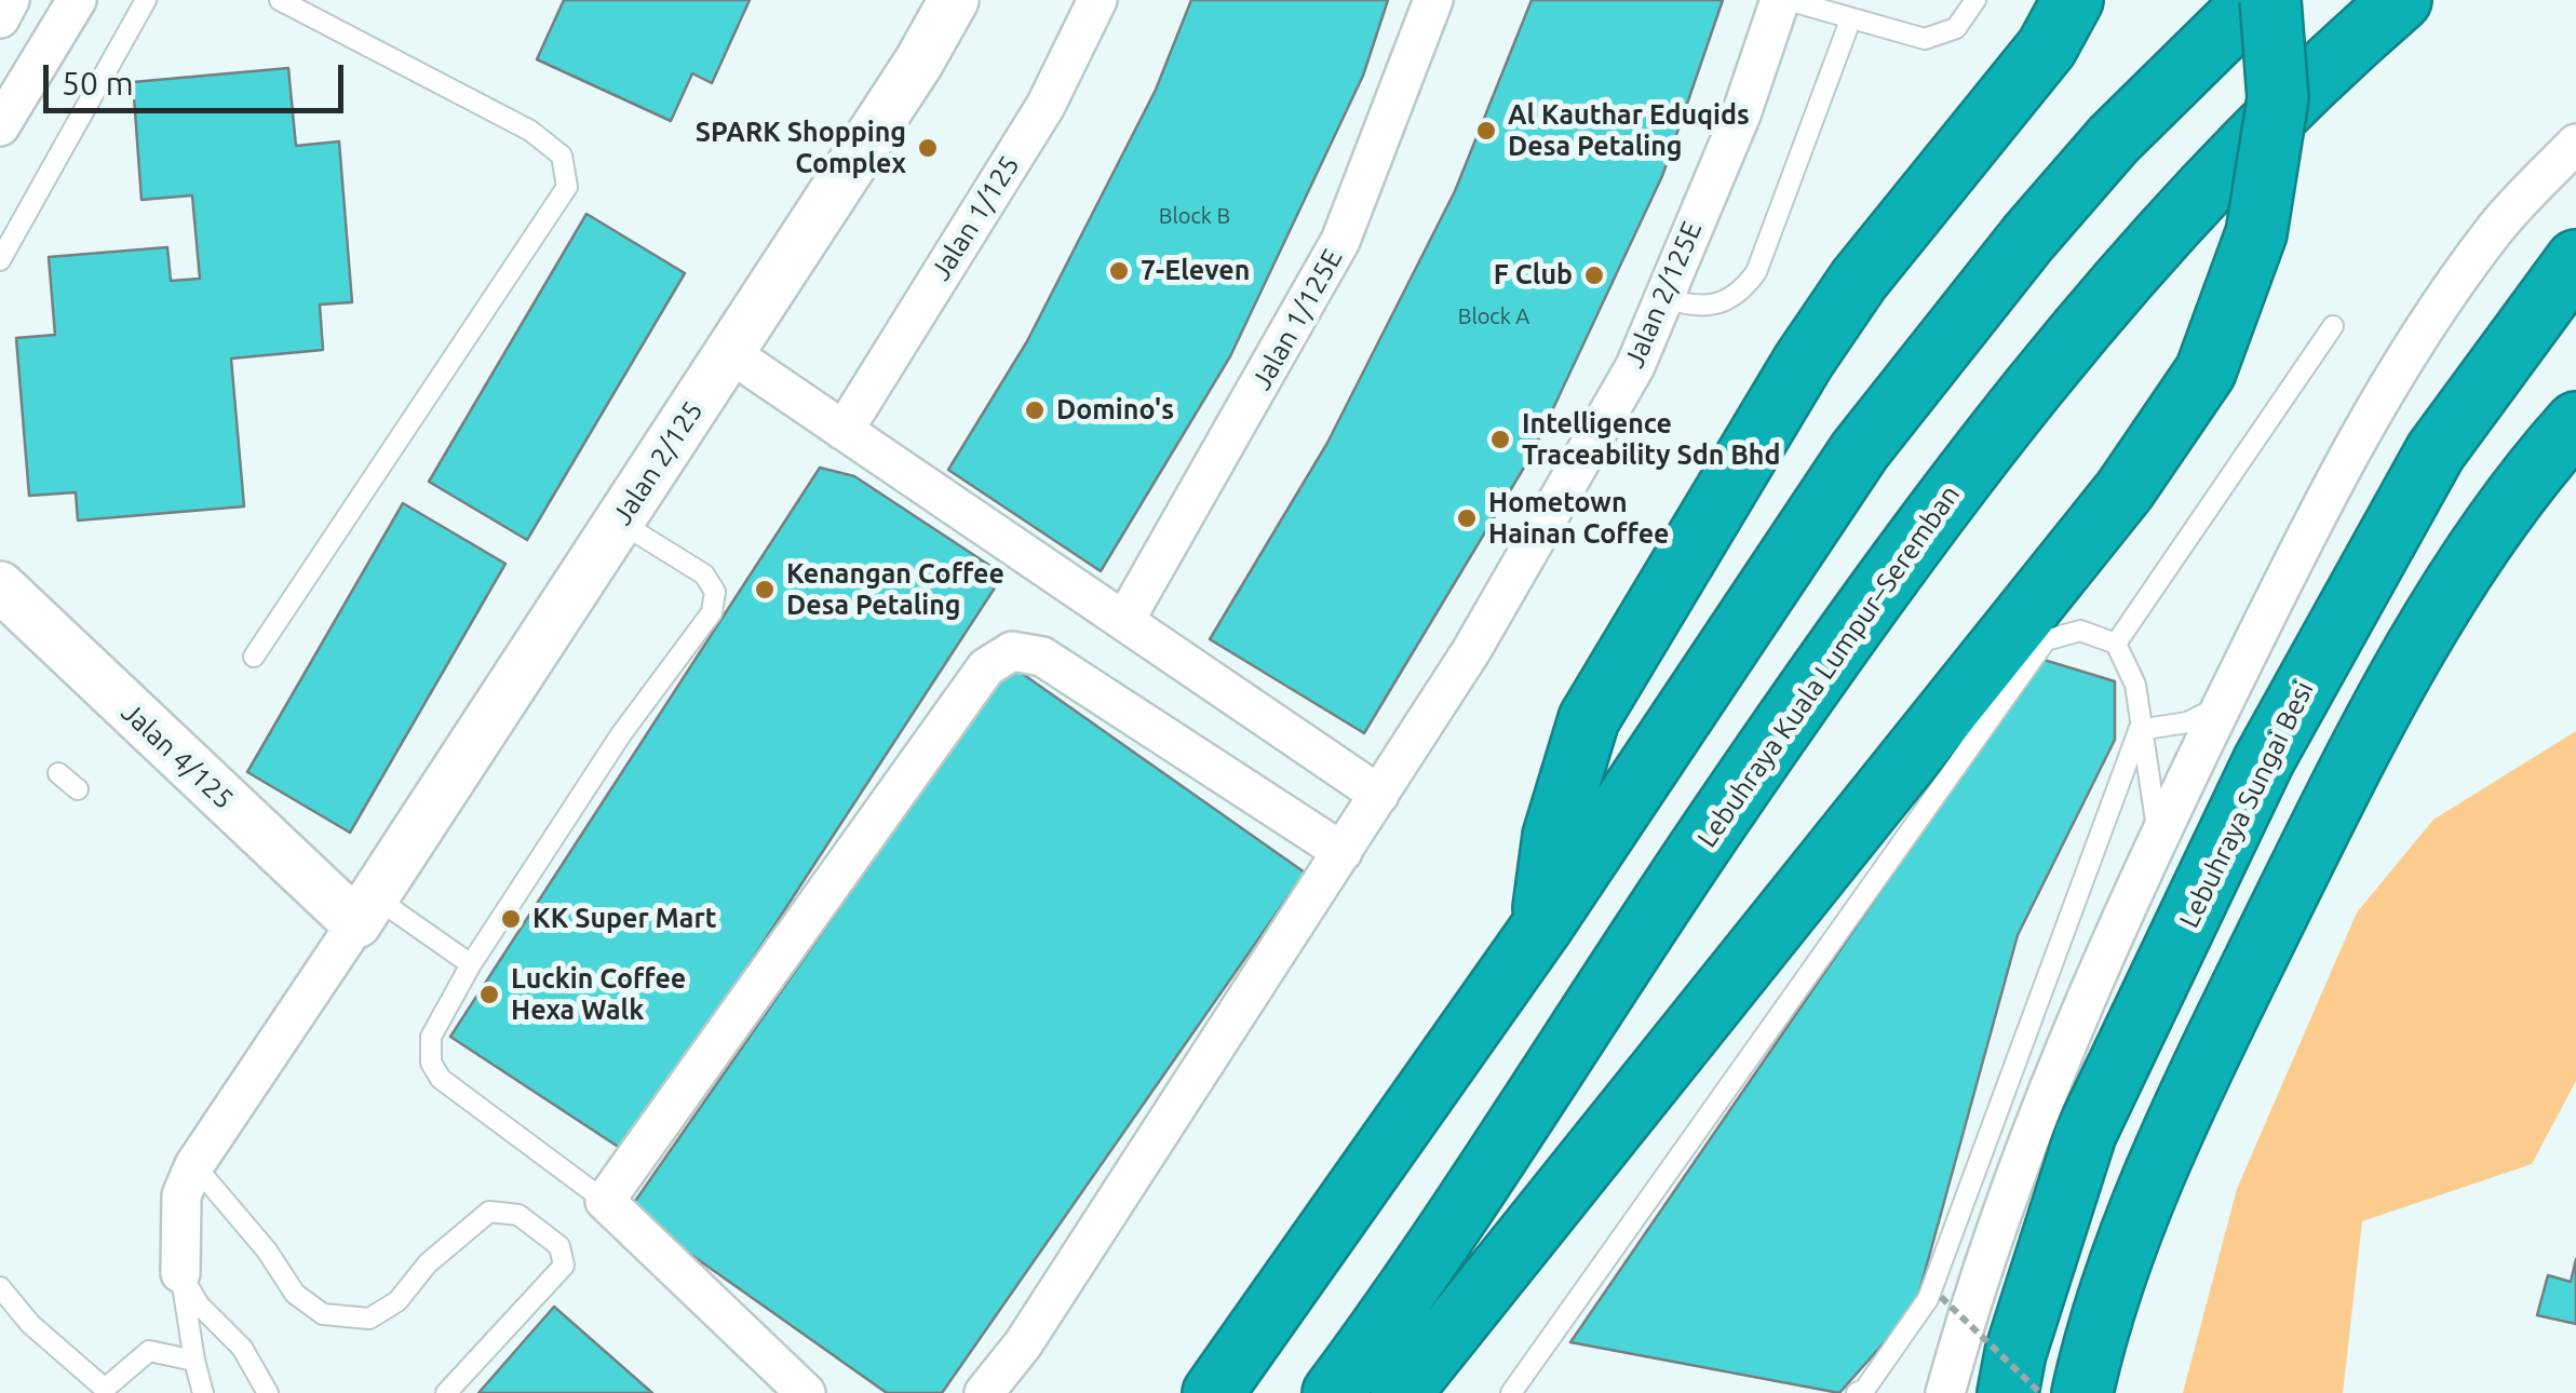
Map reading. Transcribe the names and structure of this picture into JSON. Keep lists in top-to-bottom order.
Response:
{
  "streets": {
    "highway": ["Lebuhraya Kuala Lumpur–Seremban", "Lebuhraya Sungai Besi"],
    "street": [
      "Jalan 1/125",
      "Jalan 2/125E",
      "Jalan 1/125E",
      "Jalan 2/125",
      "Jalan 4/125"
    ]
  },
  "crossings": [
    ["Jalan 2/125", "Jalan 4/125"]
  ],
  "places": [
    "Al Kauthar Eduqids Desa Petaling",
    "SPARK Shopping Complex",
    "7-Eleven",
    "F Club",
    "Domino's",
    "Intelligence Traceability Sdn Bhd",
    "Hometown Hainan Coffee",
    "Kenangan Coffee Desa Petaling",
    "KK Super Mart",
    "Luckin Coffee Hexa Walk"
  ],
  "house_numbers": ["Block B", "Block A"],
  "scale_bar": "50 m"
}
